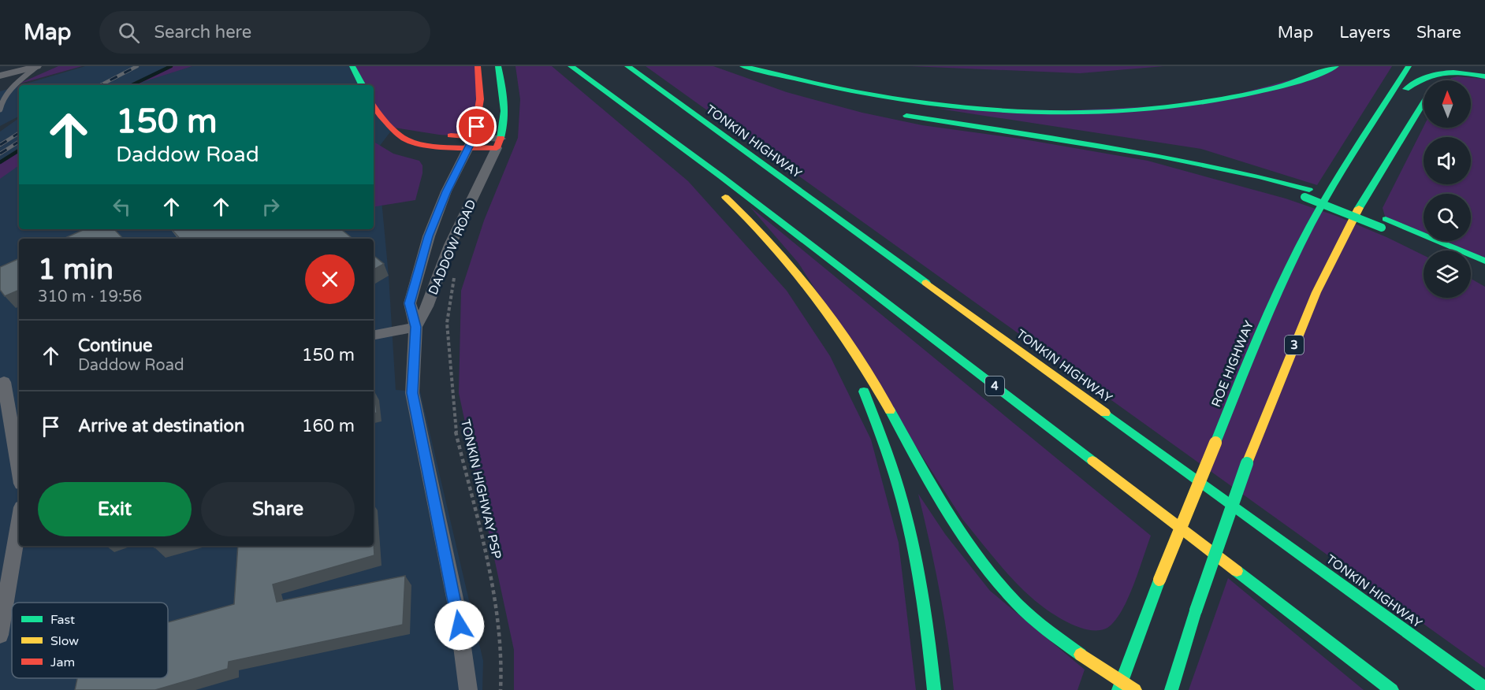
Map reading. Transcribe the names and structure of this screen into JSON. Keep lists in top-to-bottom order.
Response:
{
  "streets": {
    "main road": [
      "TONKIN HIGHWAY",
      "DADDOW ROAD",
      "3",
      "ROE HIGHWAY",
      "4"
    ],
    "path": ["TONKIN HIGHWAY PSP"]
  },
  "legend": ["Fast", "Slow", "Jam"],
  "north": "top",
  "page": {
    "header": "Map",
    "search": "Search here",
    "nav": ["Map", "Layers", "Share"],
    "turn": ["150 m", "Daddow Road"],
    "heading": ["1 min", "310 m · 19:56"],
    "list": [
      {
        "name": "Continue",
        "note": "Daddow Road",
        "value": "150 m"
      },
      {
        "name": "Arrive at destination",
        "value": "160 m"
      }
    ],
    "buttons": ["Exit", "Share"]
  }
}
